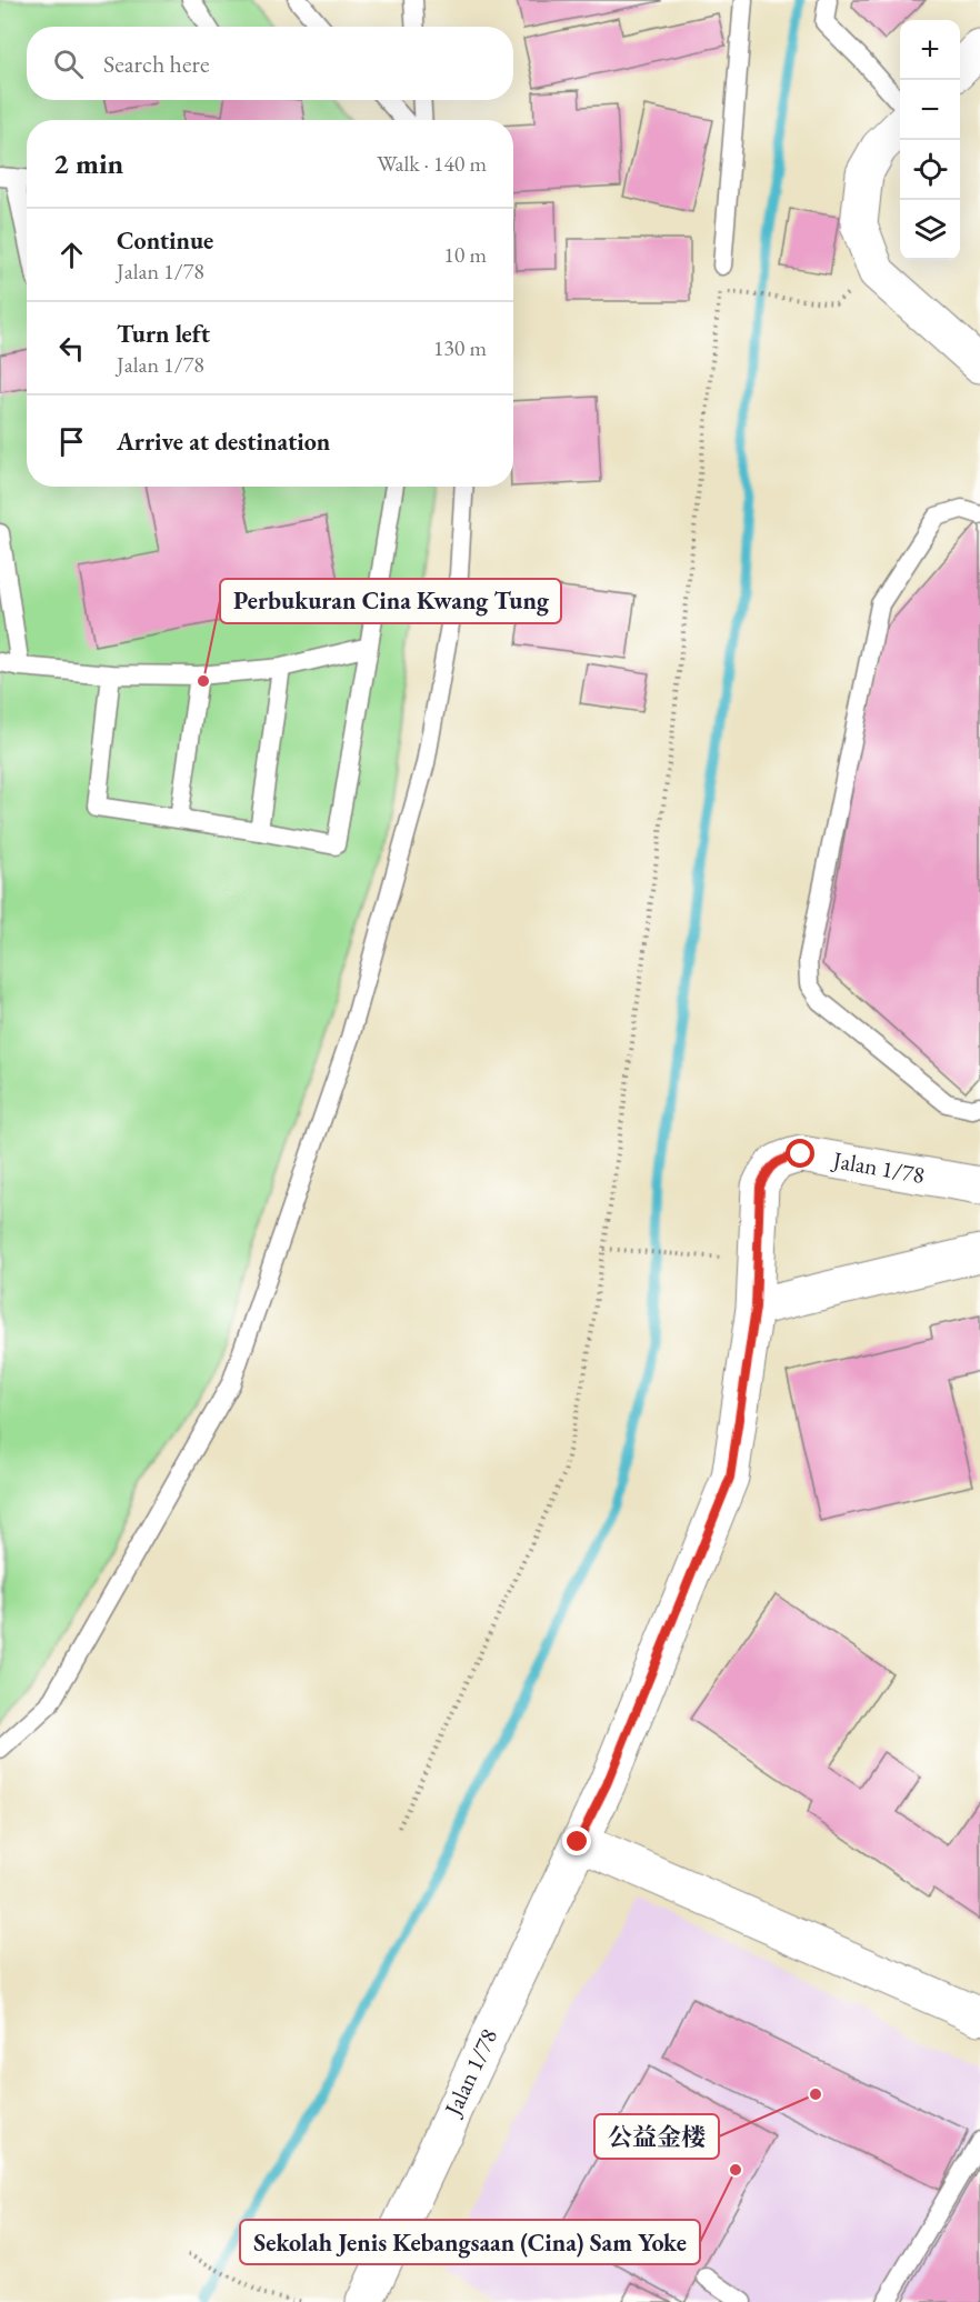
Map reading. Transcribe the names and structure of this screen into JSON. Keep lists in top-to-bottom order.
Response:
{
  "streets": {
    "street": ["Jalan 1/78"]
  },
  "places": ["Perbukuran Cina Kwang Tung", "公益金楼", "Sekolah Jenis Kebangsaan (Cina) Sam Yoke"],
  "page": {
    "map_buttons": ["+", "−"],
    "search": "Search here",
    "heading": ["2 min", "Walk · 140 m"],
    "list": [
      ["Continue", "Jalan 1/78", "10 m"],
      ["Turn left", "Jalan 1/78", "130 m"],
      "Arrive at destination"
    ]
  }
}
